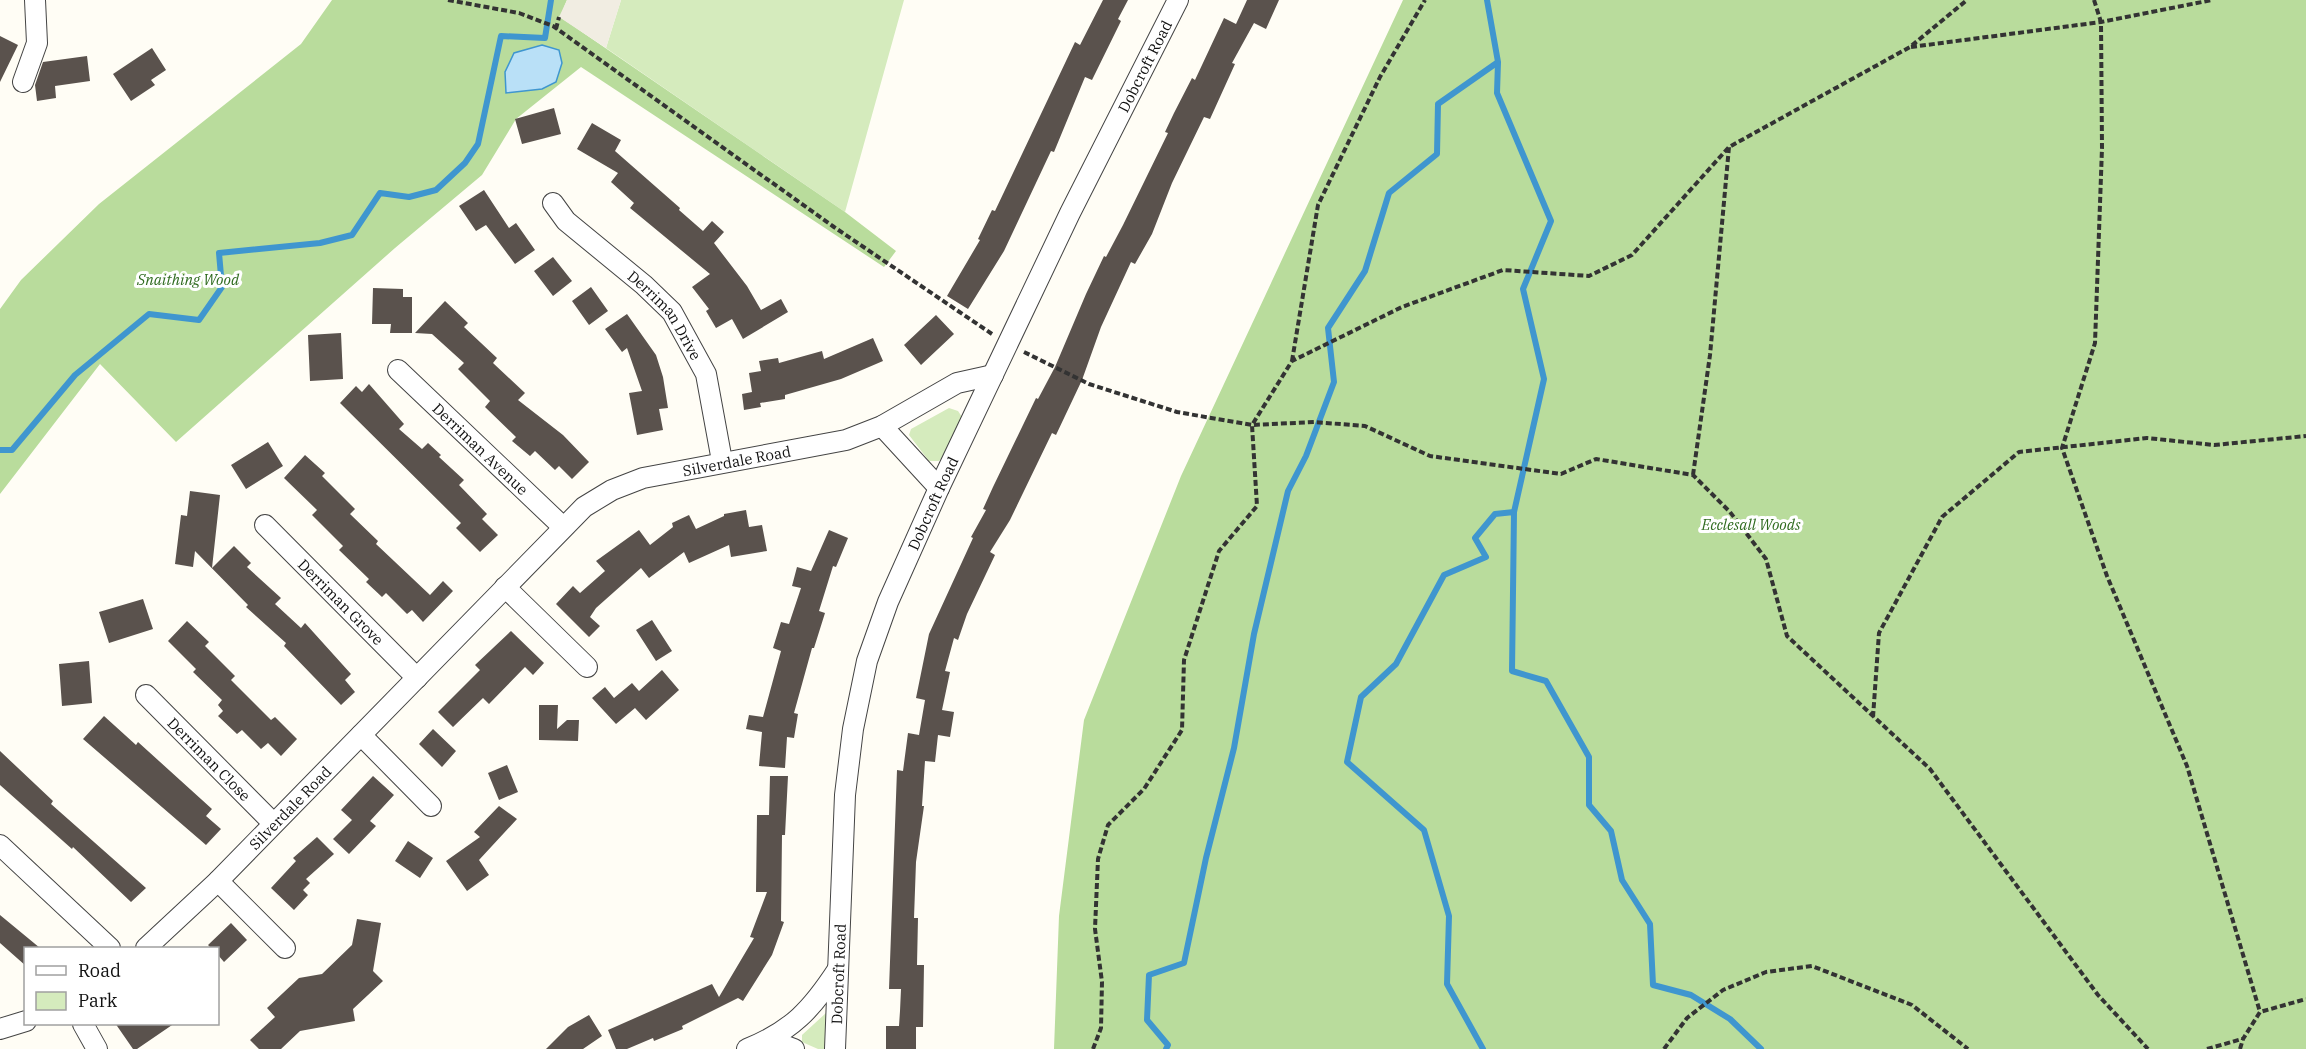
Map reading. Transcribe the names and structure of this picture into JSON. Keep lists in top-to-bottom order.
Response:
{
  "streets": {
    "street": [
      "Dobcroft Road",
      "Derriman Drive",
      "Derriman Avenue",
      "Silverdale Road",
      "Derriman Grove",
      "Derriman Close"
    ]
  },
  "crossings": [
    ["Dobcroft Road", "Silverdale Road"],
    ["Derriman Drive", "Silverdale Road"],
    ["Derriman Avenue", "Silverdale Road"],
    ["Silverdale Road", "Derriman Grove"],
    ["Silverdale Road", "Derriman Close"]
  ],
  "parks": ["Snaithing Wood", "Ecclesall Woods"],
  "legend": ["Road", "Park"]
}
